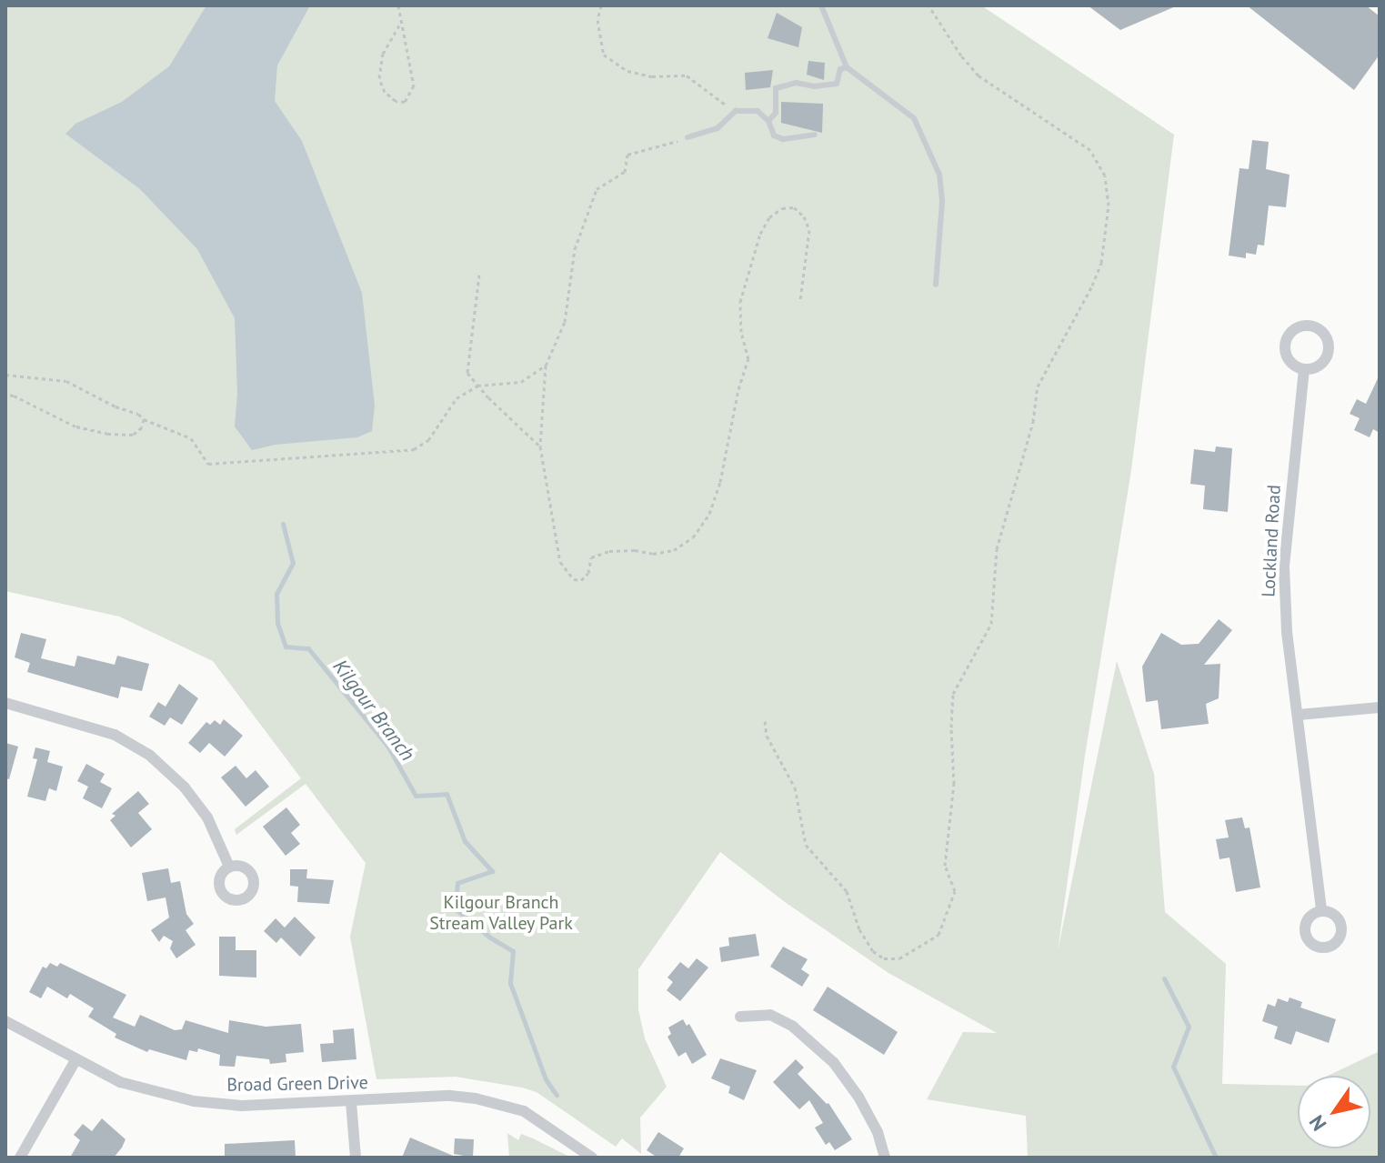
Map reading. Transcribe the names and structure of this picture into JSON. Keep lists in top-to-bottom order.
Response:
{
  "streets": {
    "street": ["Lockland Road", "Broad Green Drive"]
  },
  "water": ["Kilgour Branch"],
  "parks": ["Kilgour Branch Stream Valley Park"],
  "north": "bottom left"
}
